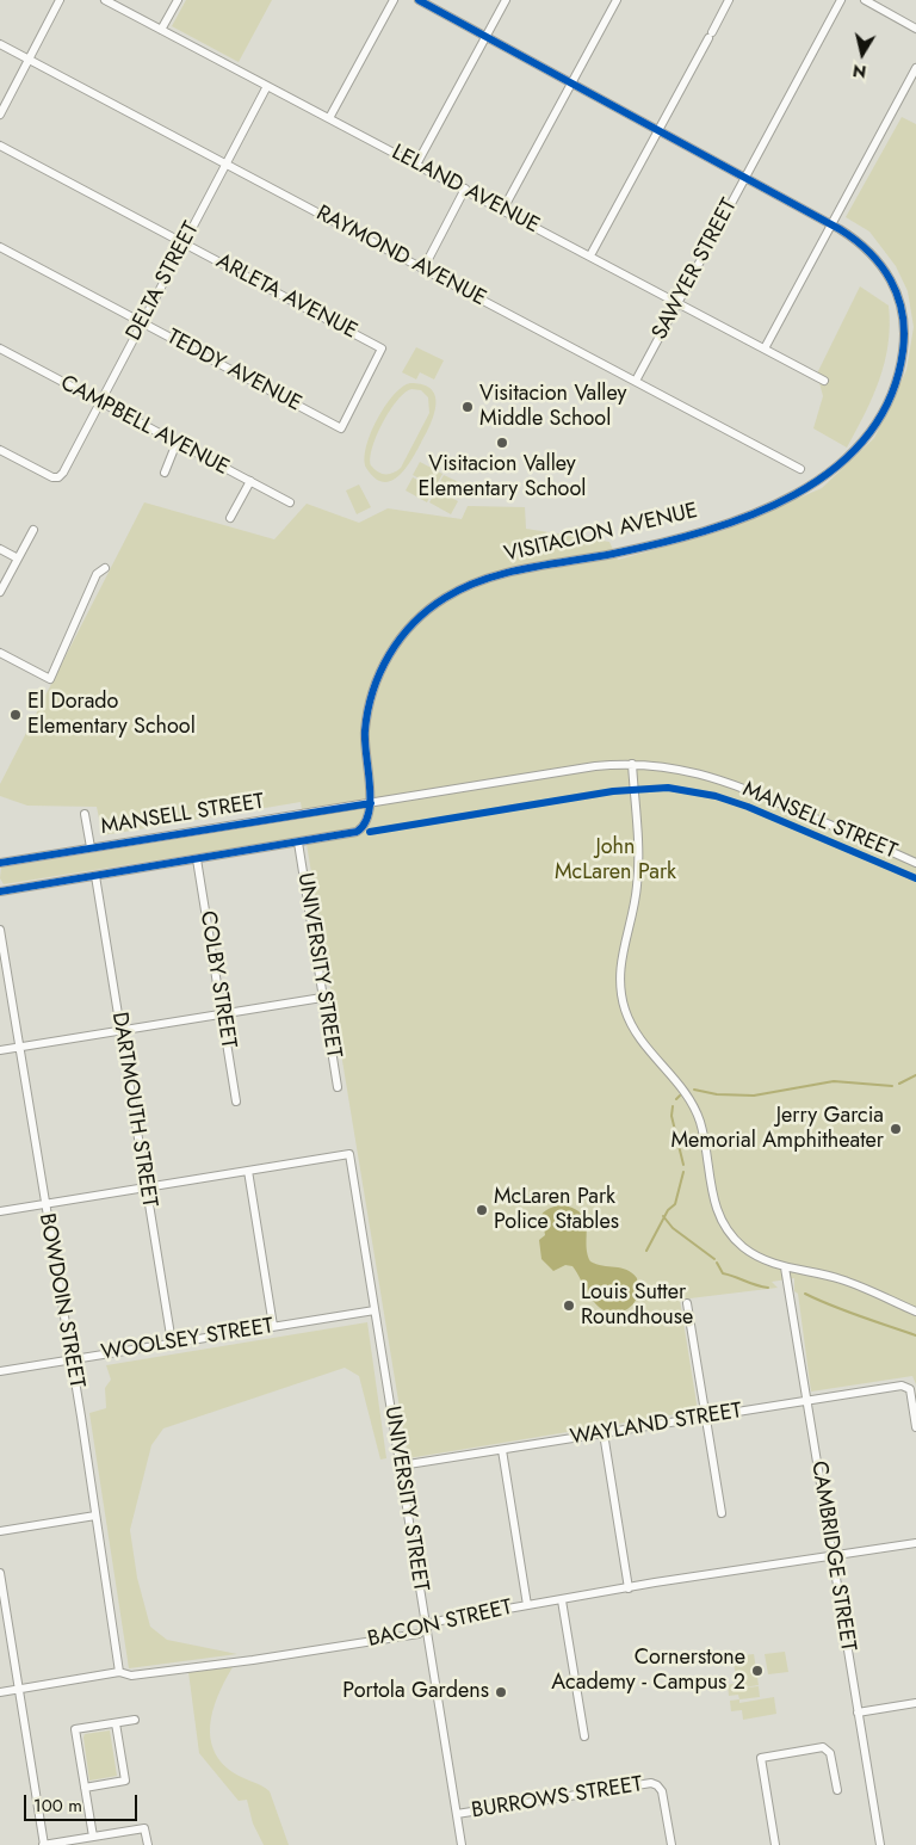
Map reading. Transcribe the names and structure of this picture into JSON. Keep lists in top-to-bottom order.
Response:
{
  "streets": {
    "street": [
      "LELAND AVENUE",
      "RAYMOND AVENUE",
      "SAWYER STREET",
      "DELTA STREET",
      "ARLETA AVENUE",
      "TEDDY AVENUE",
      "CAMPBELL AVENUE",
      "VISITACION AVENUE",
      "MANSELL STREET",
      "UNIVERSITY STREET",
      "COLBY STREET",
      "DARTMOUTH STREET",
      "BOWDOIN STREET",
      "WOOLSEY STREET",
      "WAYLAND STREET",
      "CAMBRIDGE STREET",
      "BACON STREET",
      "BURROWS STREET"
    ]
  },
  "crossings": [
    ["LELAND AVENUE", "SAWYER STREET"],
    ["LELAND AVENUE", "DELTA STREET"],
    ["RAYMOND AVENUE", "SAWYER STREET"],
    ["RAYMOND AVENUE", "DELTA STREET"],
    ["SAWYER STREET", "VISITACION AVENUE"],
    ["DELTA STREET", "ARLETA AVENUE"],
    ["DELTA STREET", "TEDDY AVENUE"],
    ["DELTA STREET", "CAMPBELL AVENUE"],
    ["ARLETA AVENUE", "TEDDY AVENUE"],
    ["VISITACION AVENUE", "MANSELL STREET"],
    ["UNIVERSITY STREET", "WOOLSEY STREET"],
    ["UNIVERSITY STREET", "WAYLAND STREET"],
    ["UNIVERSITY STREET", "BACON STREET"],
    ["UNIVERSITY STREET", "BURROWS STREET"],
    ["DARTMOUTH STREET", "WOOLSEY STREET"],
    ["BOWDOIN STREET", "WOOLSEY STREET"],
    ["BOWDOIN STREET", "BACON STREET"],
    ["WAYLAND STREET", "CAMBRIDGE STREET"],
    ["CAMBRIDGE STREET", "BACON STREET"]
  ],
  "parks": ["John McLaren Park"],
  "places": [
    "Visitacion Valley Middle School",
    "Visitacion Valley Elementary School",
    "El Dorado Elementary School",
    "Jerry Garcia Memorial Amphitheater",
    "McLaren Park Police Stables",
    "Louis Sutter Roundhouse",
    "Cornerstone Academy - Campus 2",
    "Portola Gardens"
  ],
  "scale_bar": "100 m",
  "north": "bottom"
}
